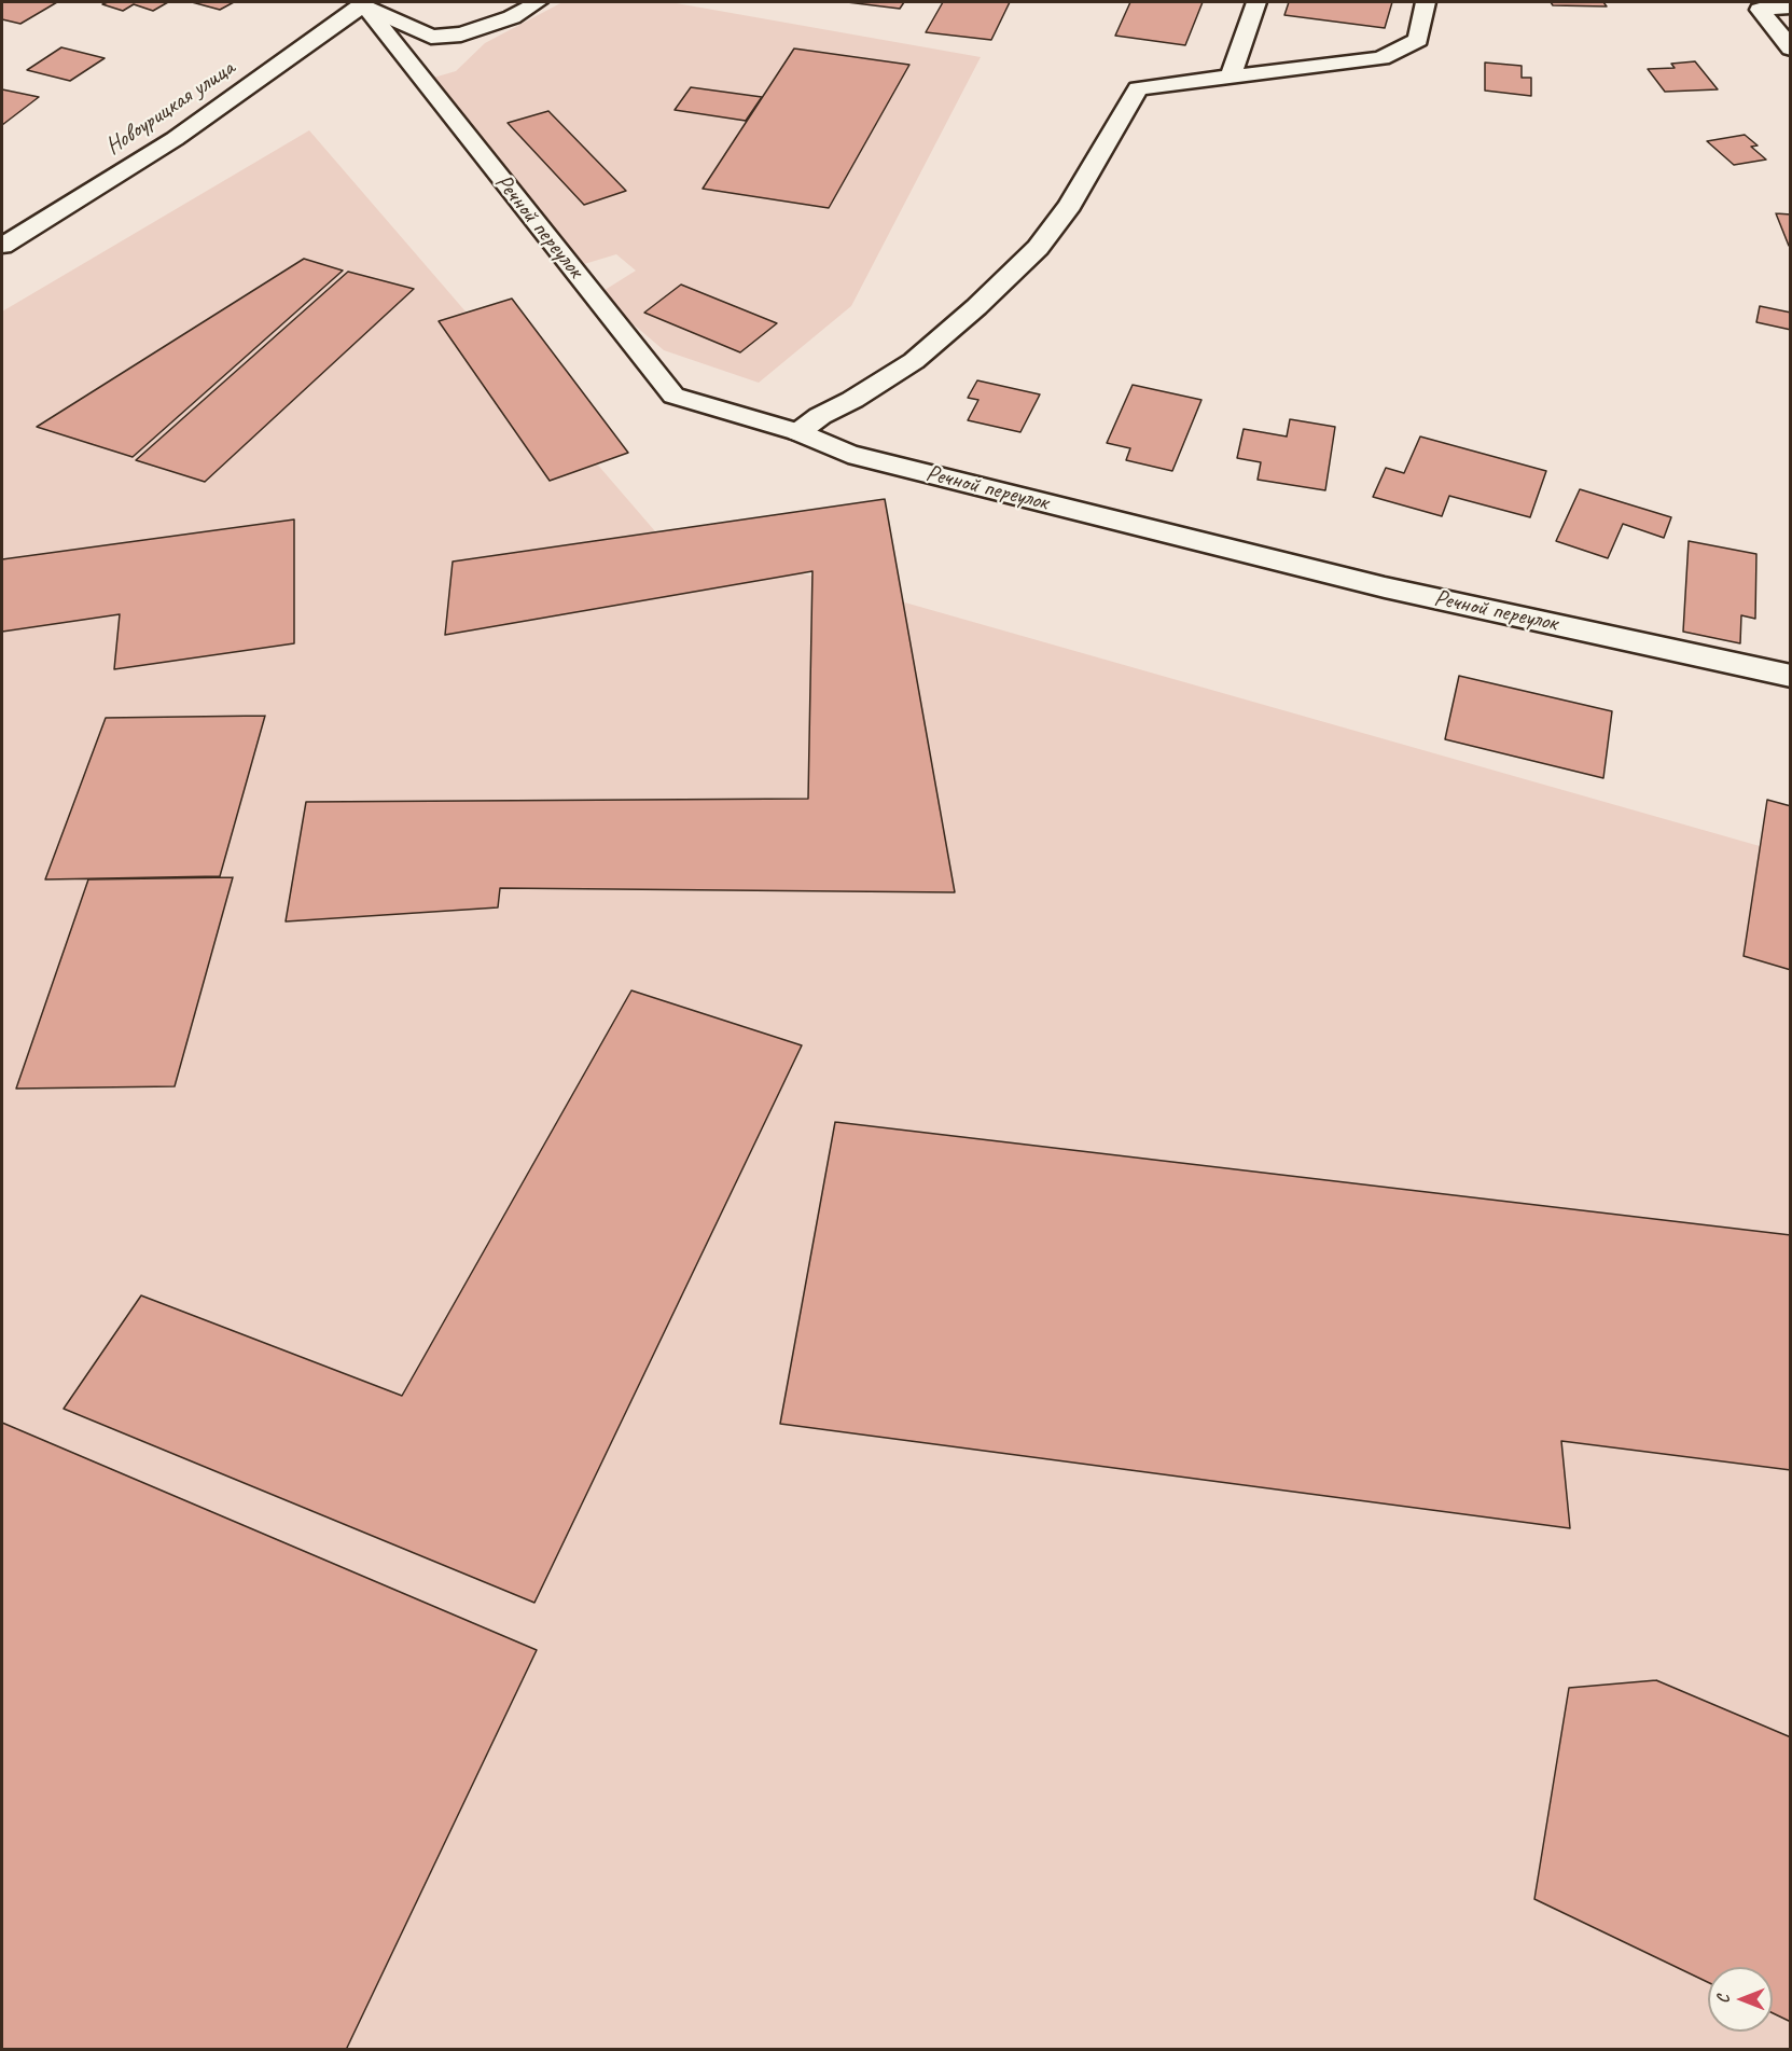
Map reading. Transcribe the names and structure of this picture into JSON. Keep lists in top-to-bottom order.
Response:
{
  "streets": {
    "street": ["Новоурицкая улица", "Речной переулок"]
  },
  "crossings": [
    ["Новоурицкая улица", "Речной переулок"]
  ],
  "north": "left"
}
